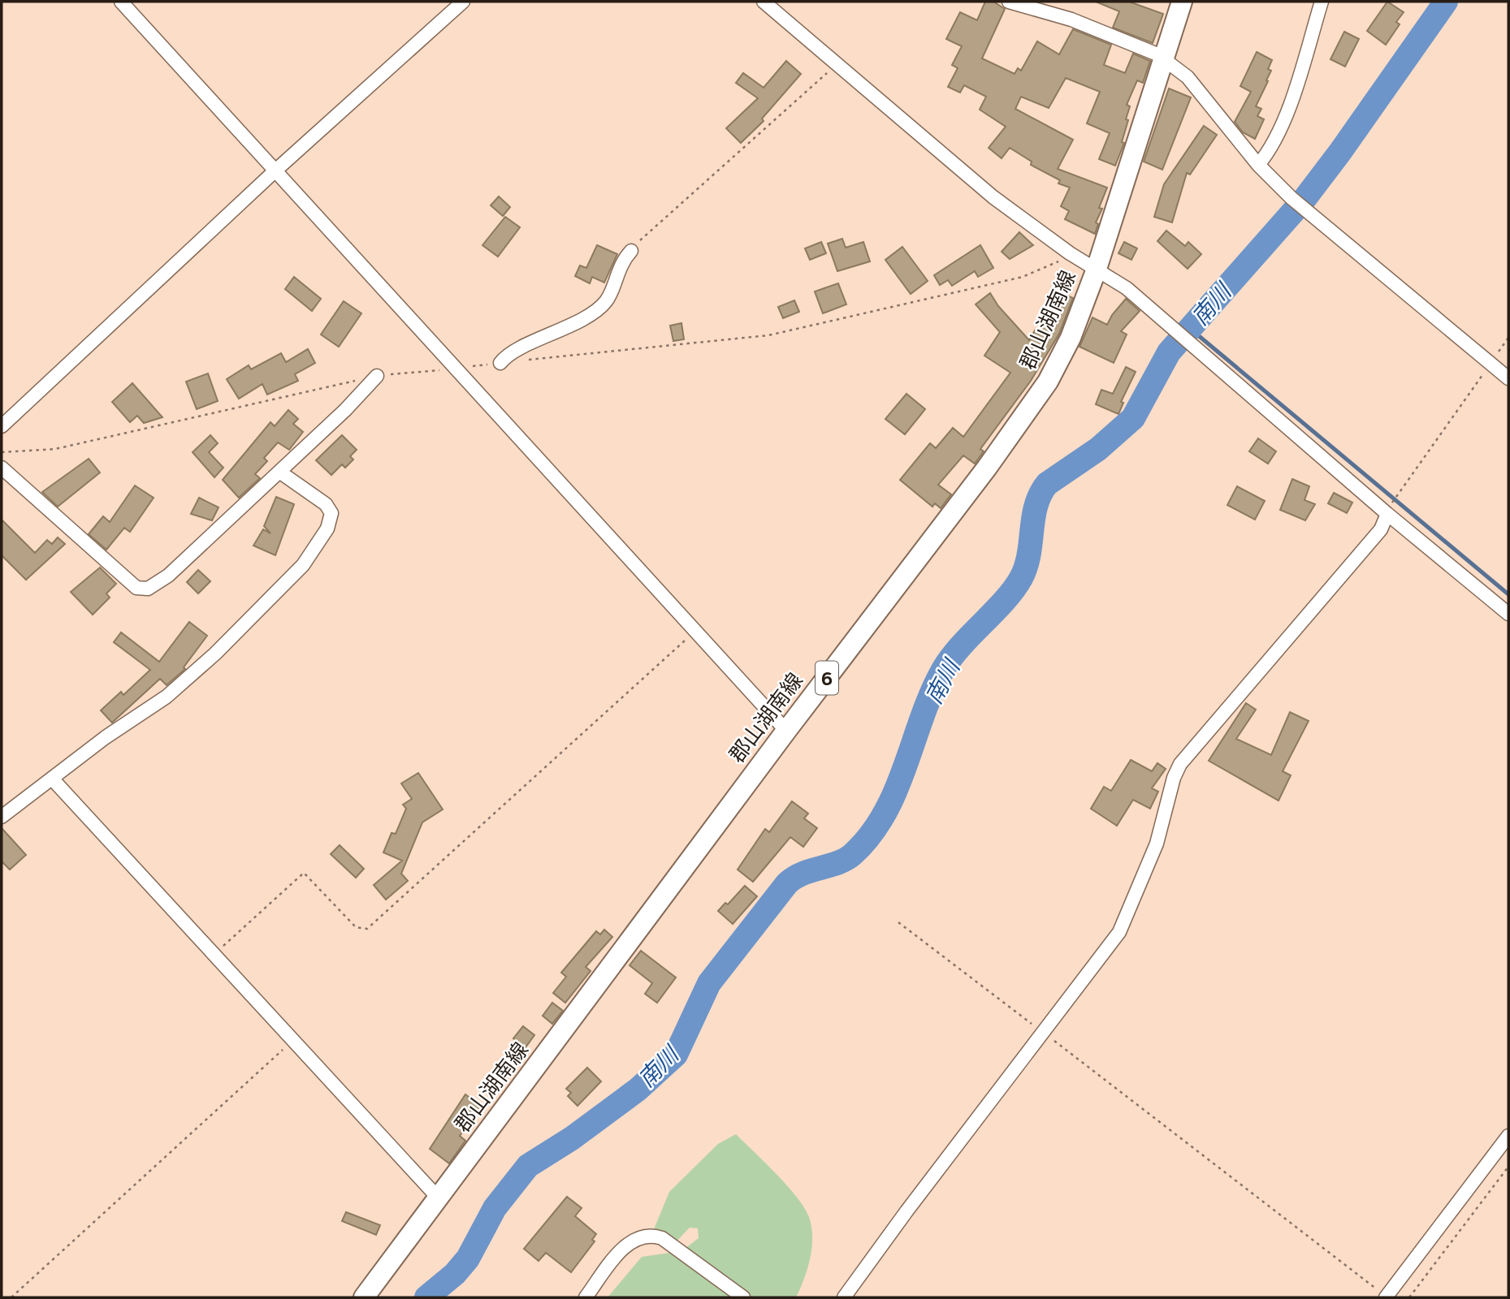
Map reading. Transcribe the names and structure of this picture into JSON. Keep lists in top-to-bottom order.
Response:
{
  "streets": {
    "main road": ["郡山湖南線", "6"]
  },
  "water": ["南川"]
}
